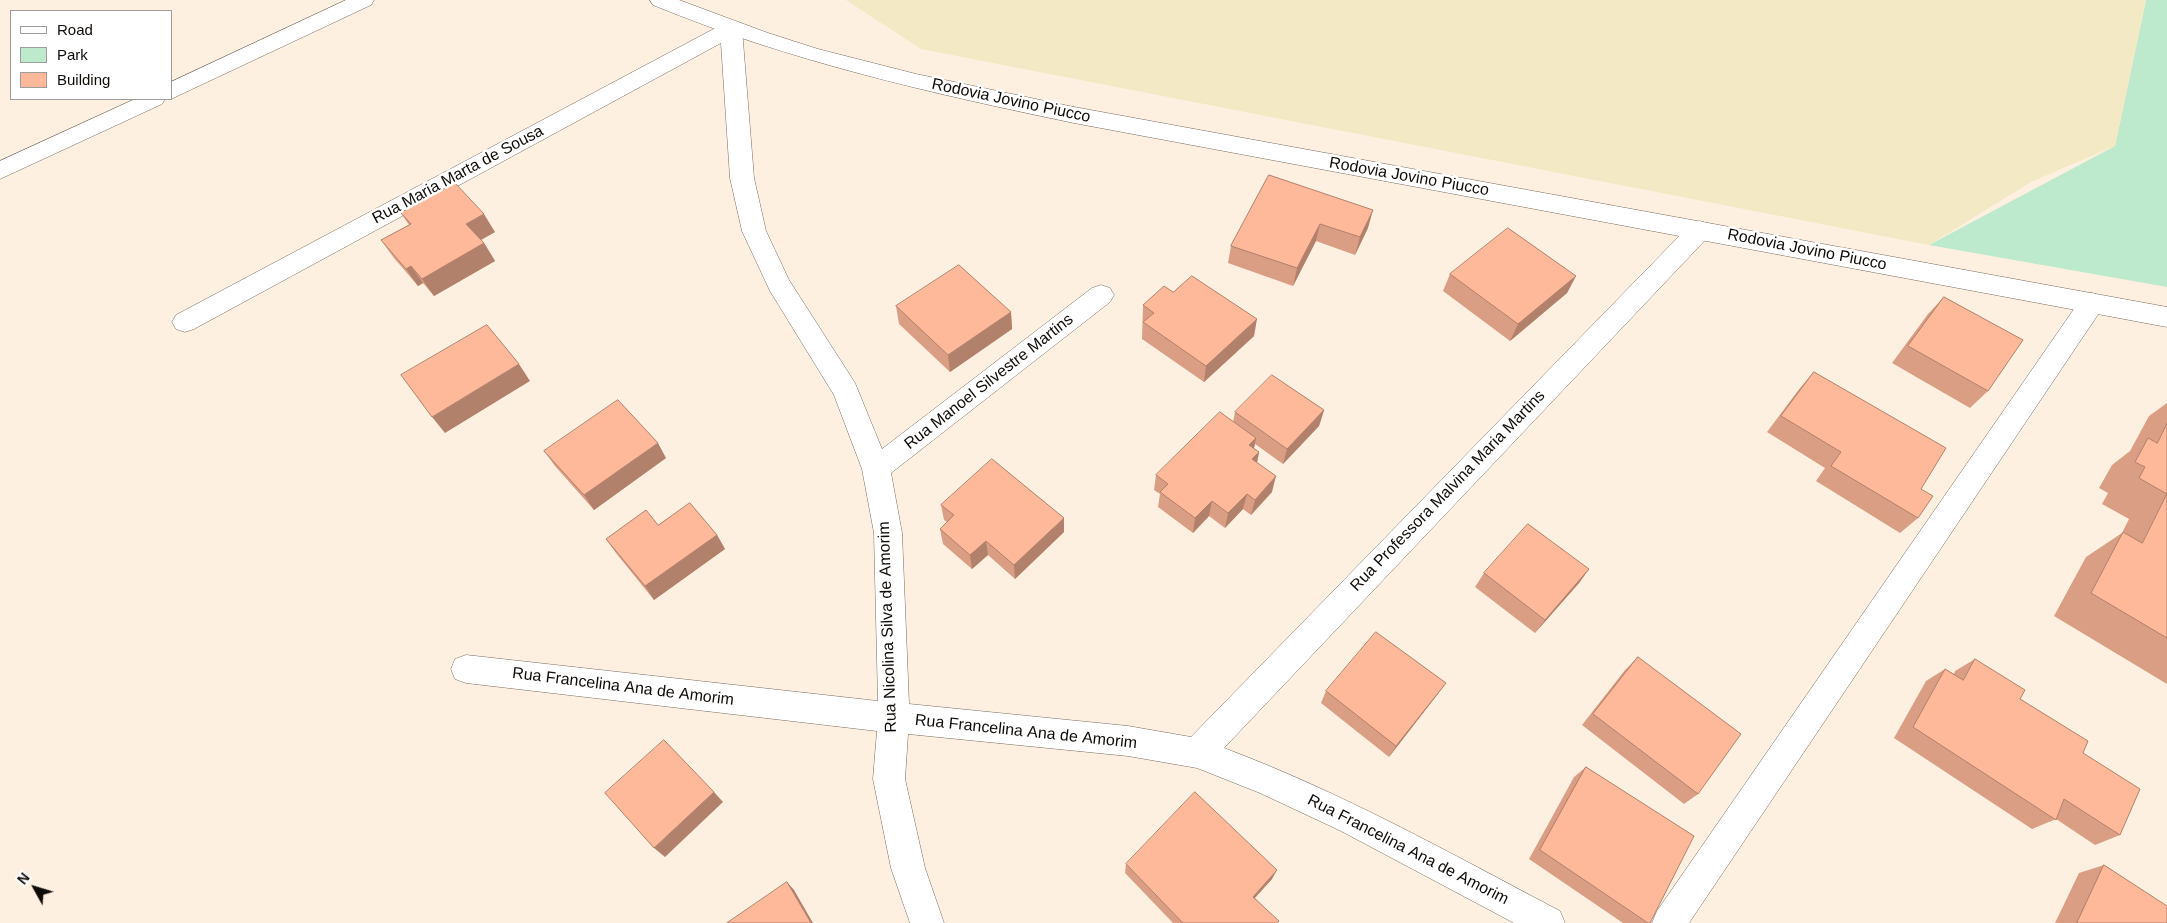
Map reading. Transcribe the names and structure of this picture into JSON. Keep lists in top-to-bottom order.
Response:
{
  "streets": {
    "street": [
      "Rodovia Jovino Piucco",
      "Rua Maria Marta de Sousa",
      "Rua Manoel Silvestre Martins",
      "Rua Professora Malvina Maria Martins",
      "Rua Nicolina Silva de Amorim",
      "Rua Francelina Ana de Amorim"
    ]
  },
  "crossings": [
    ["Rodovia Jovino Piucco", "Rua Maria Marta de Sousa"],
    ["Rodovia Jovino Piucco", "Rua Professora Malvina Maria Martins"],
    ["Rodovia Jovino Piucco", "Rua Nicolina Silva de Amorim"],
    ["Rua Maria Marta de Sousa", "Rua Nicolina Silva de Amorim"],
    ["Rua Manoel Silvestre Martins", "Rua Nicolina Silva de Amorim"],
    ["Rua Professora Malvina Maria Martins", "Rua Francelina Ana de Amorim"],
    ["Rua Nicolina Silva de Amorim", "Rua Francelina Ana de Amorim"]
  ],
  "legend": ["Road", "Park", "Building"],
  "north": "top left"
}
